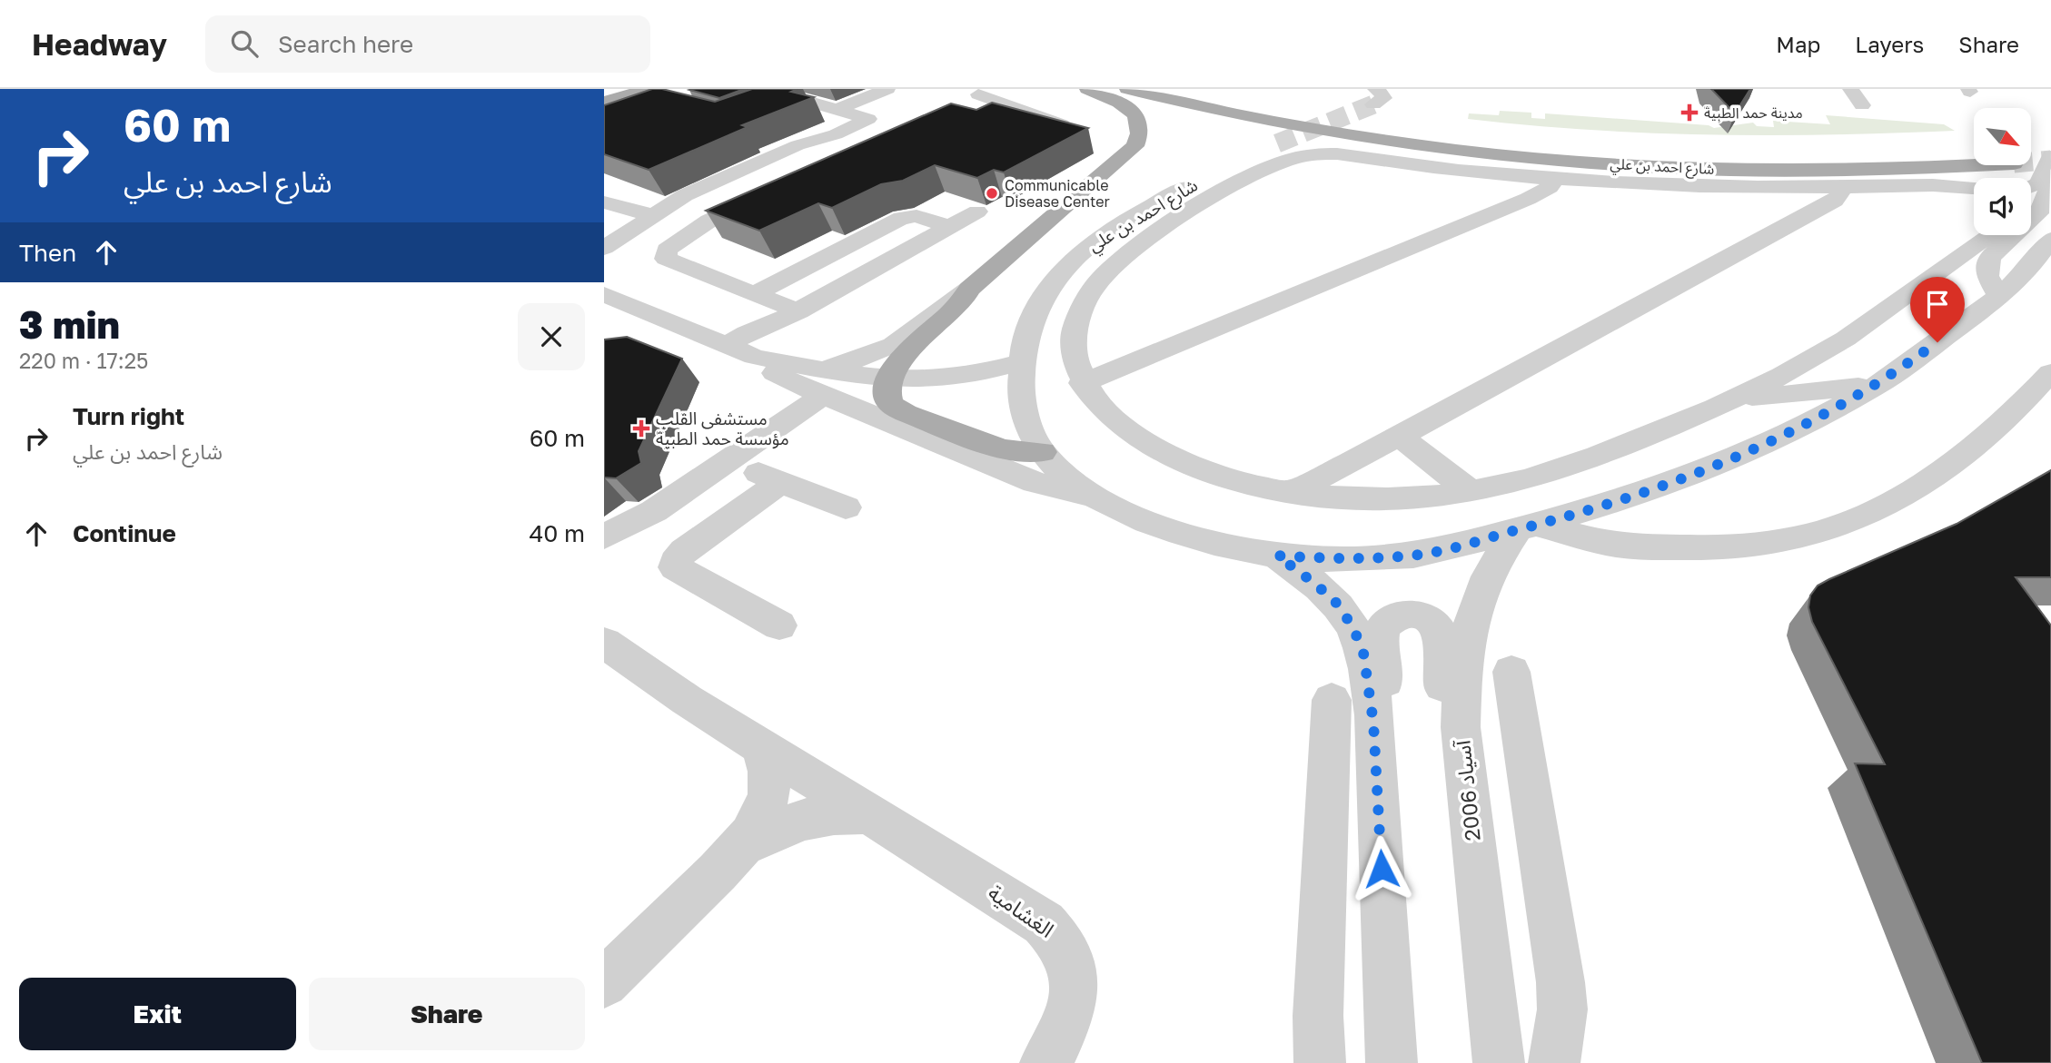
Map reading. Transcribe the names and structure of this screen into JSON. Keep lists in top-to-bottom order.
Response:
{
  "streets": {
    "main road": ["شارع احمد بن علي"],
    "street": ["آسياد 2006", "الغشامية"]
  },
  "crossings": [
    ["شارع احمد بن علي", "آسياد 2006"]
  ],
  "places": {
    "health": ["مدينة حمد الطبية", "مستشفى القلب مؤسسة حمد الطبية"],
    "other": ["Communicable Disease Center"]
  },
  "north": "bottom right",
  "page": {
    "header": "Headway",
    "search": "Search here",
    "nav": ["Map", "Layers", "Share"],
    "turn": ["60 m", "شارع احمد بن علي"],
    "then": "Then",
    "heading": ["3 min", "220 m · 17:25"],
    "list": [
      {
        "name": "Turn right",
        "note": "شارع احمد بن علي",
        "value": "60 m"
      },
      {
        "name": "Continue",
        "value": "40 m"
      }
    ],
    "buttons": ["Exit", "Share"]
  }
}
